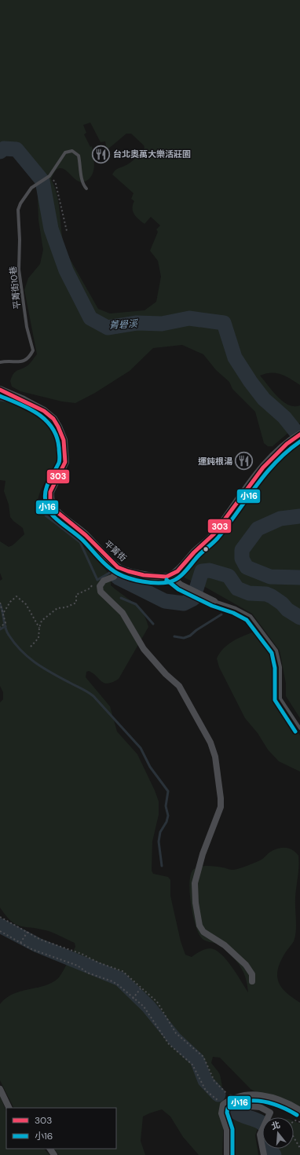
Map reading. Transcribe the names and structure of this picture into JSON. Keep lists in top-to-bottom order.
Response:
{
  "streets": {
    "street": ["平菁街"],
    "lane": ["平菁街10巷"]
  },
  "water": ["菁礐溪"],
  "places": {
    "restaurant": ["台北奧萬大樂活莊園", "運鈍根湯"]
  },
  "lines": ["transit line 303", "transit line 小16"],
  "legend": ["303", "小16"],
  "north": "top"
}
